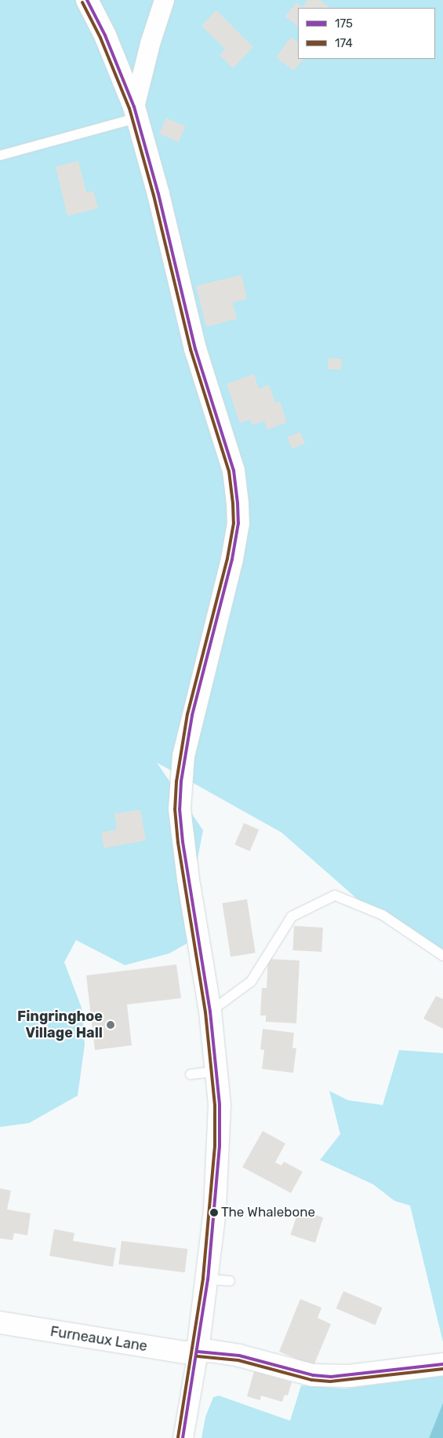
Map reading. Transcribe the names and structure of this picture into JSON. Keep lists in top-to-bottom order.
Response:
{
  "streets": {
    "street": ["Furneaux Lane"]
  },
  "places": ["Fingringhoe Village Hall", "The Whalebone"],
  "lines": ["transit line 175", "transit line 174"],
  "legend": ["175", "174"]
}
